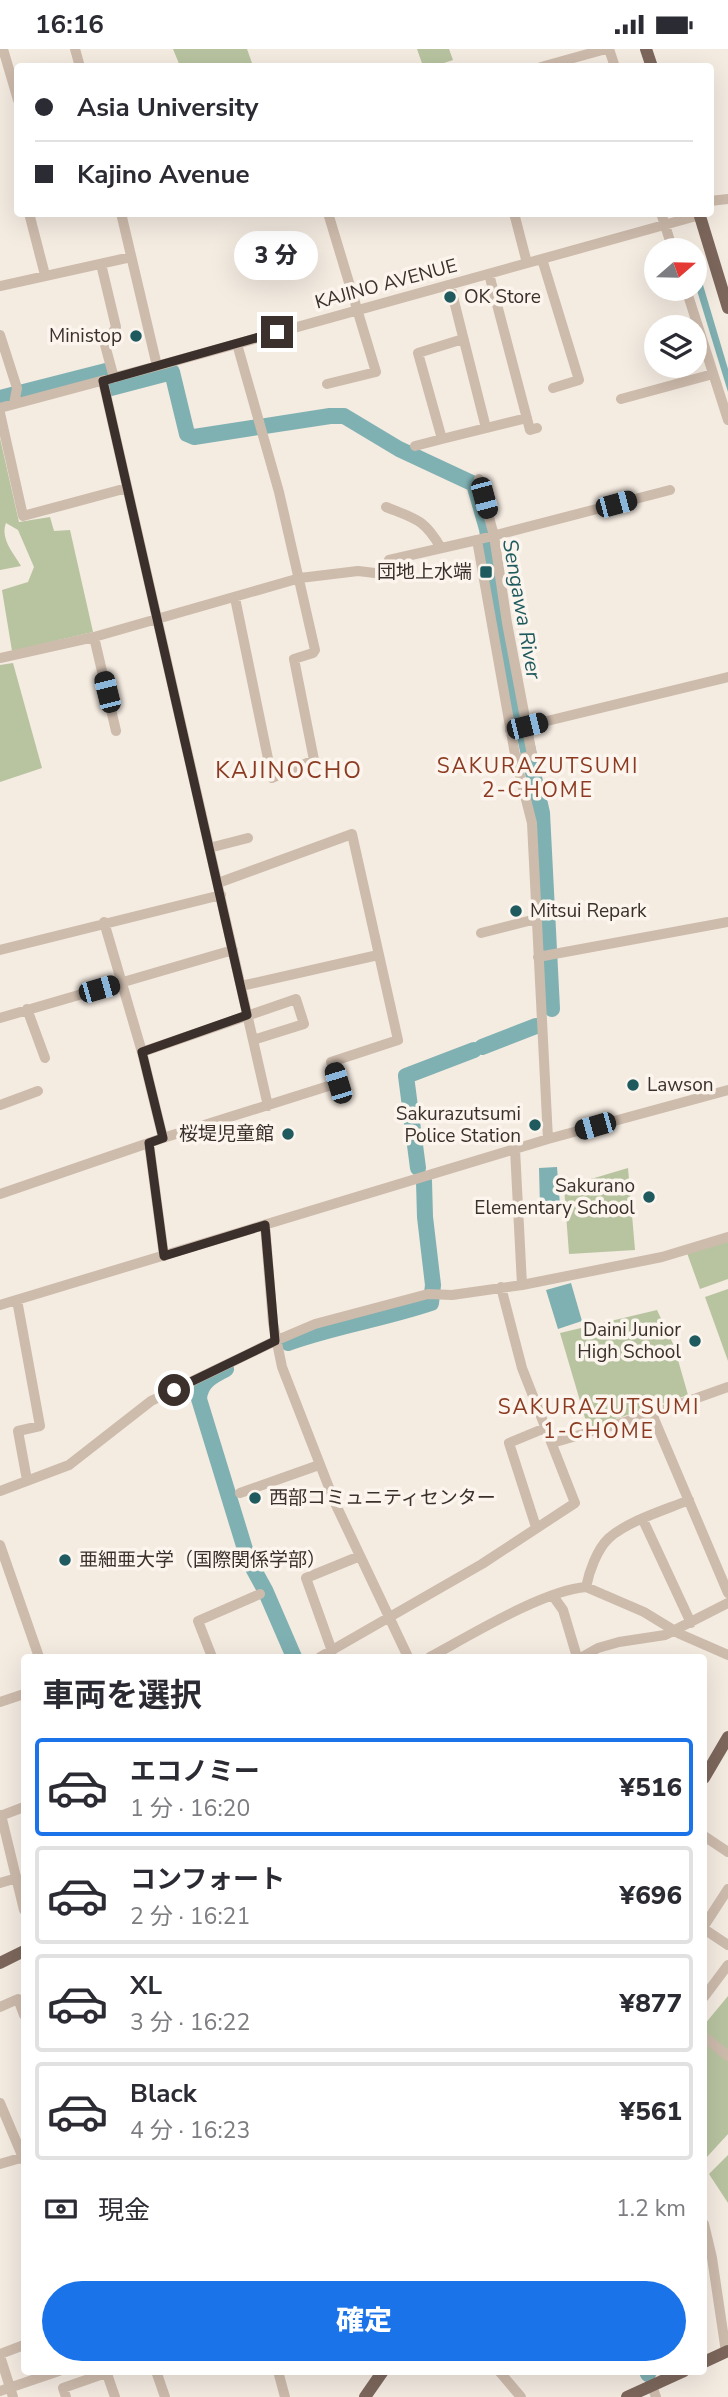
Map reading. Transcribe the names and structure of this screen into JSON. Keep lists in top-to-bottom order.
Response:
{
  "streets": {
    "street": ["KAJINO AVENUE"]
  },
  "districts": ["SAKURAZUTSUMI 2-CHOME", "KAJINOCHO", "SAKURAZUTSUMI 1-CHOME"],
  "water": ["Sengawa River"],
  "places": {
    "other": [
      "OK Store",
      "Ministop",
      "Mitsui Repark",
      "Lawson",
      "Sakurazutsumi Police Station",
      "桜堤児童館",
      "Sakurano Elementary School",
      "Daini Junior High School",
      "西部コミュニティセンター",
      "亜細亜大学（国際関係学部）"
    ],
    "transit": ["団地上水端"]
  },
  "north": "right",
  "page": {
    "status": "16:16",
    "banner": ["Asia University", "Kajino Avenue"],
    "bubble": "3 分",
    "heading": "車両を選択",
    "list": [
      {
        "name": "エコノミー",
        "note": "1 分 · 16:20",
        "value": "¥516"
      },
      {
        "name": "コンフォート",
        "note": "2 分 · 16:21",
        "value": "¥696"
      },
      {
        "name": "XL",
        "note": "3 分 · 16:22",
        "value": "¥877"
      },
      {
        "name": "Black",
        "note": "4 分 · 16:23",
        "value": "¥561"
      }
    ],
    "pay": ["現金", "1.2 km"],
    "buttons": "確定"
  }
}
